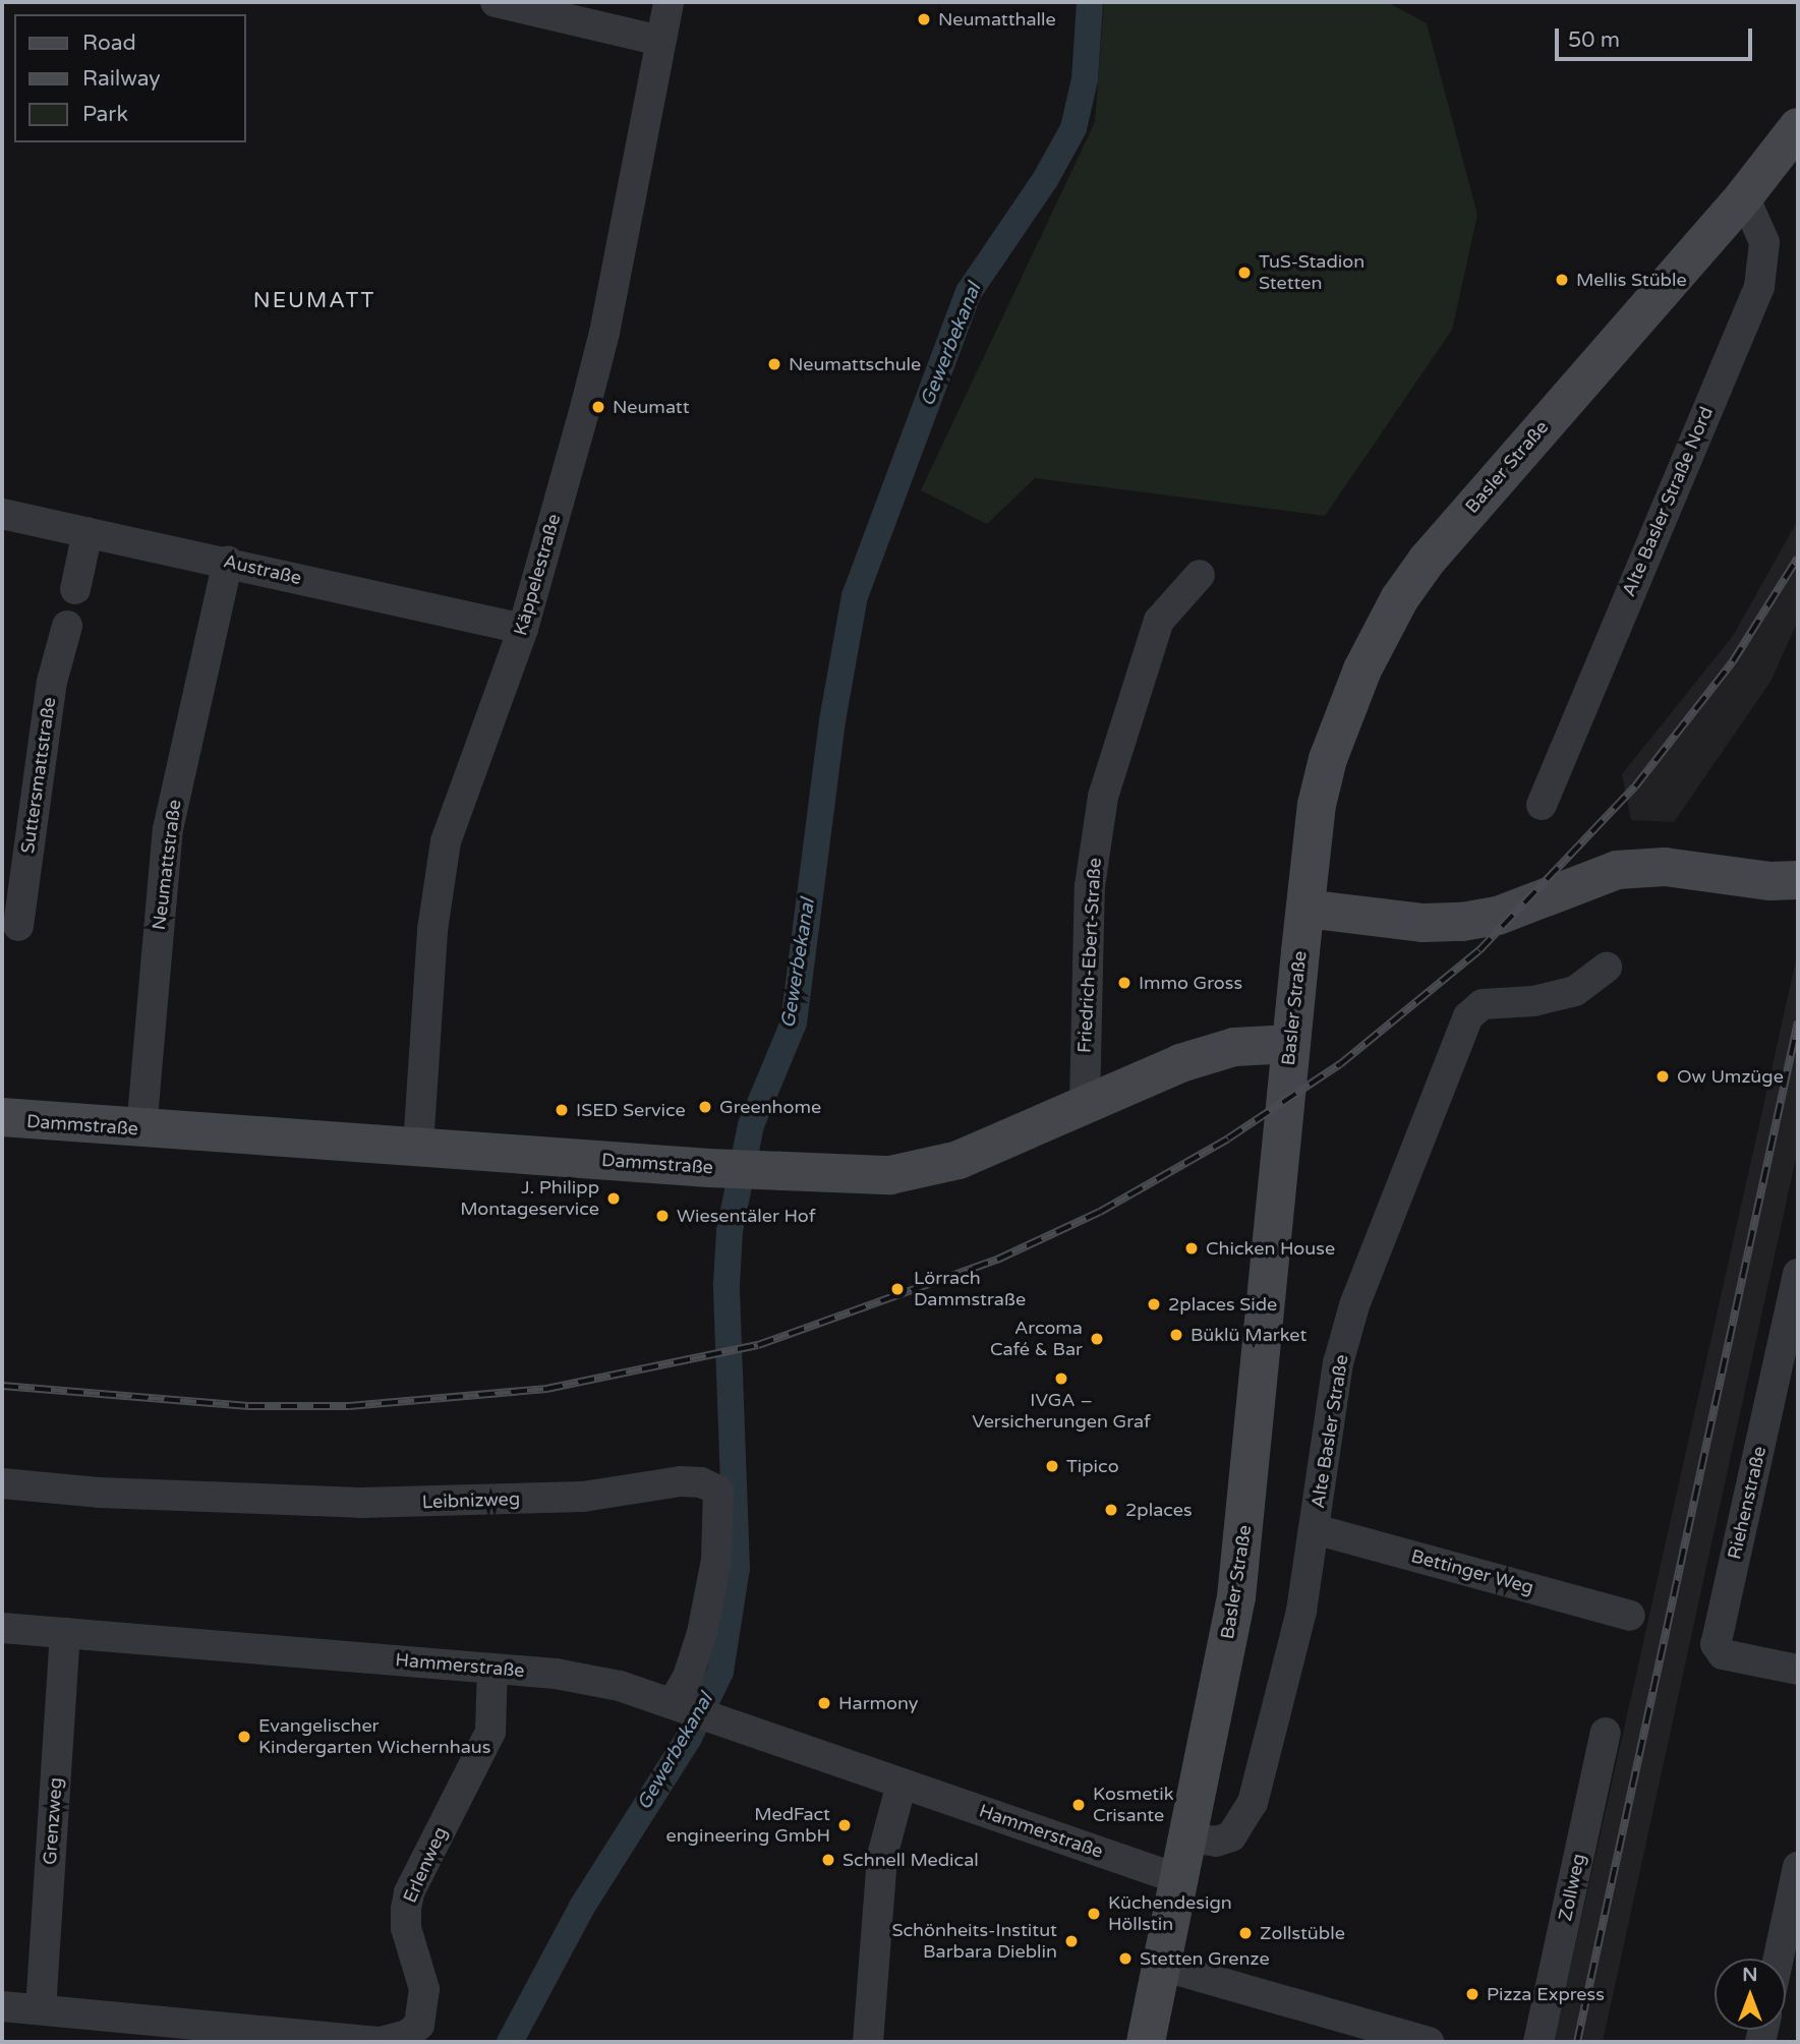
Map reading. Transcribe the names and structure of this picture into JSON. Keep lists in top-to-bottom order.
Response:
{
  "streets": {
    "main road": ["Basler Straße", "Dammstraße"],
    "street": [
      "Alte Basler Straße Nord",
      "Austraße",
      "Käppelestraße",
      "Suttersmattstraße",
      "Neumattstraße",
      "Friedrich-Ebert-Straße",
      "Alte Basler Straße",
      "Leibnizweg",
      "Riehenstraße",
      "Bettinger Weg",
      "Hammerstraße",
      "Grenzweg",
      "Erlenweg",
      "Zollweg"
    ]
  },
  "crossings": [
    ["Basler Straße", "Alte Basler Straße Nord"],
    ["Basler Straße", "Dammstraße"],
    ["Basler Straße", "Alte Basler Straße"],
    ["Basler Straße", "Hammerstraße"],
    ["Austraße", "Käppelestraße"],
    ["Austraße", "Neumattstraße"],
    ["Käppelestraße", "Dammstraße"],
    ["Neumattstraße", "Dammstraße"],
    ["Friedrich-Ebert-Straße", "Dammstraße"],
    ["Alte Basler Straße", "Bettinger Weg"],
    ["Leibnizweg", "Hammerstraße"],
    ["Hammerstraße", "Grenzweg"],
    ["Hammerstraße", "Erlenweg"],
    ["Grenzweg", "Erlenweg"]
  ],
  "districts": ["NEUMATT"],
  "water": ["Gewerbekanal"],
  "places": [
    "Neumatthalle",
    "TuS-Stadion Stetten",
    "Mellis Stüble",
    "Neumattschule",
    "Neumatt",
    "Immo Gross",
    "Ow Umzüge",
    "Greenhome",
    "ISED Service",
    "J. Philipp Montageservice",
    "Wiesentäler Hof",
    "Chicken House",
    "Lörrach Dammstraße",
    "2places Side",
    "Büklü Market",
    "Arcoma Café & Bar",
    "IVGA – Versicherungen Graf",
    "Tipico",
    "2places",
    "Harmony",
    "Evangelischer Kindergarten Wichernhaus",
    "Kosmetik Crisante",
    "MedFact engineering GmbH",
    "Schnell Medical",
    "Küchendesign Höllstin",
    "Zollstüble",
    "Schönheits-Institut Barbara Dieblin",
    "Stetten Grenze",
    "Pizza Express"
  ],
  "legend": ["Road", "Railway", "Park"],
  "scale_bar": "50 m",
  "north": "top"
}
